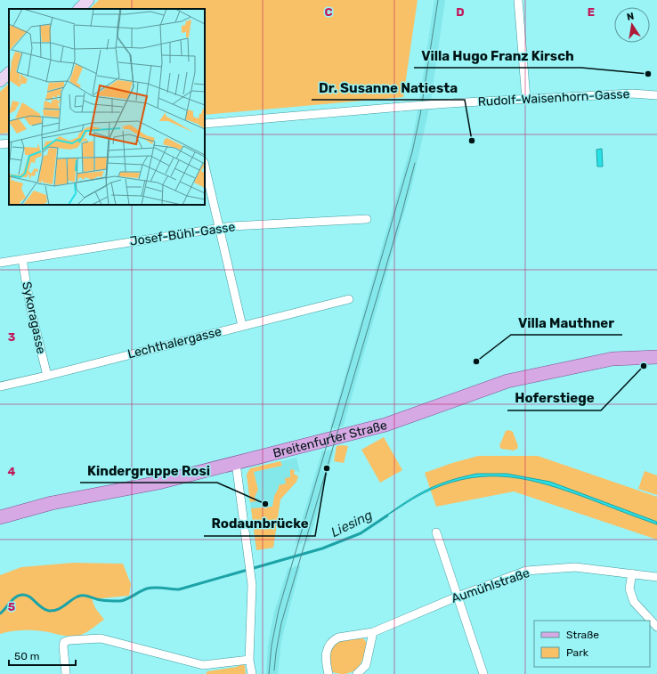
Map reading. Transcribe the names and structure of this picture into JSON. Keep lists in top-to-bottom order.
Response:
{
  "streets": {
    "main road": ["Breitenfurter Straße"],
    "street": [
      "Rudolf-Waisenhorn-Gasse",
      "Josef-Bühl-Gasse",
      "Sykoragasse",
      "Lechthalergasse",
      "Aumühlstraße"
    ]
  },
  "crossings": [
    ["Josef-Bühl-Gasse", "Sykoragasse"],
    ["Sykoragasse", "Lechthalergasse"]
  ],
  "water": ["Liesing"],
  "places": [
    "Villa Hugo Franz Kirsch",
    "Dr. Susanne Natiesta",
    "Villa Mauthner",
    "Hoferstiege",
    "Rodaunbrücke",
    "Kindergruppe Rosi"
  ],
  "legend": ["Straße", "Park"],
  "scale_bar": "50 m",
  "north": "top",
  "grid": {
    "columns": ["C", "D", "E"],
    "rows": ["3", "4", "5"]
  }
}
